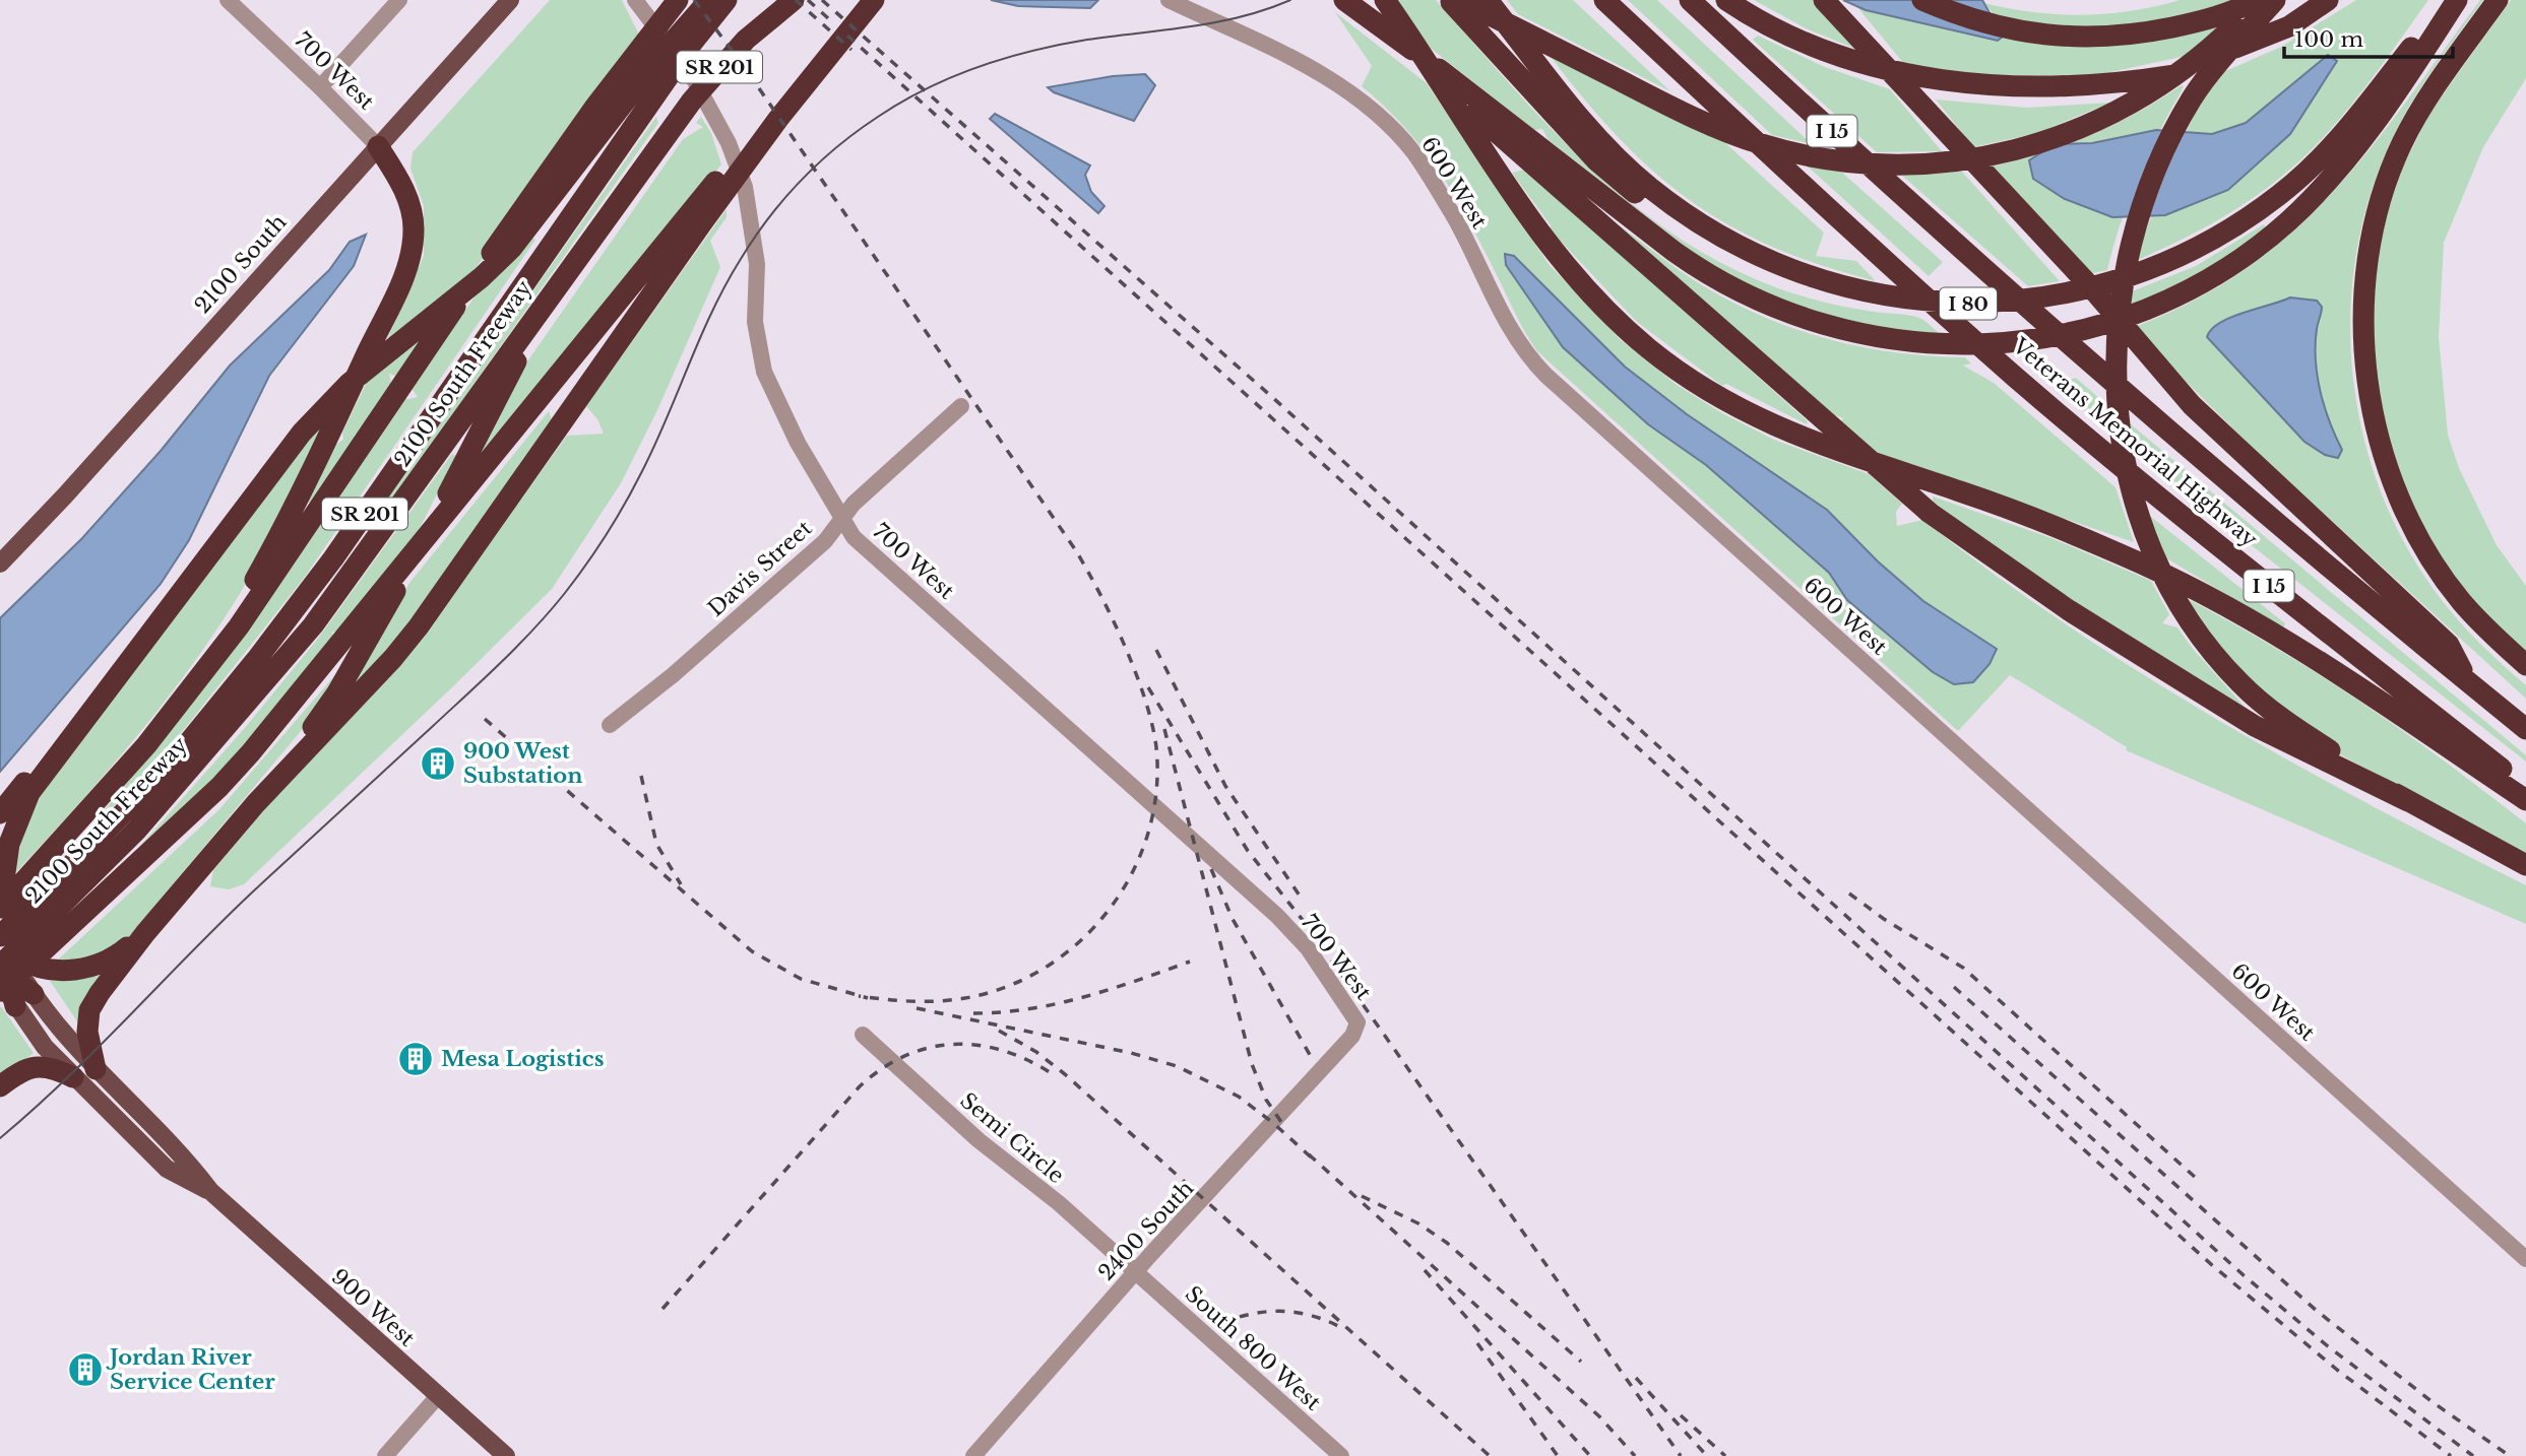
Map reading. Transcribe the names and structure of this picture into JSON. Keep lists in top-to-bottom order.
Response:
{
  "streets": {
    "highway": [
      "SR 201",
      "I 15",
      "I 80",
      "2100 South Freeway",
      "Veterans Memorial Highway"
    ],
    "main road": ["2100 South", "900 West"],
    "street": [
      "700 West",
      "600 West",
      "Davis Street",
      "Semi Circle",
      "2400 South",
      "South 800 West"
    ]
  },
  "crossings": [
    ["700 West", "2100 South"],
    ["700 West", "Davis Street"],
    ["700 West", "2400 South"],
    ["2100 South Freeway", "900 West"],
    ["Semi Circle", "2400 South"],
    ["Semi Circle", "South 800 West"],
    ["2400 South", "South 800 West"]
  ],
  "places": {
    "building": ["900 West Substation", "Mesa Logistics", "Jordan River Service Center"]
  },
  "scale_bar": "100 m"
}
